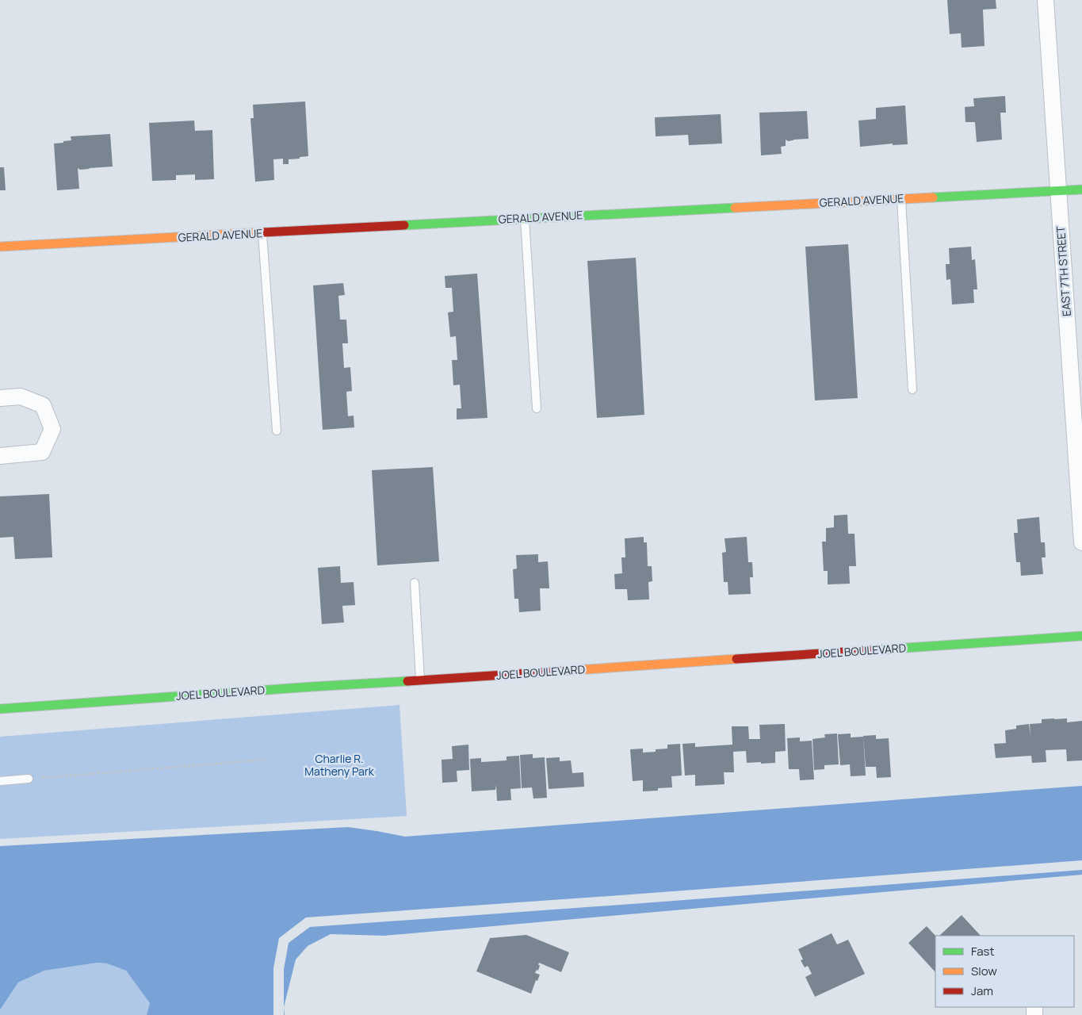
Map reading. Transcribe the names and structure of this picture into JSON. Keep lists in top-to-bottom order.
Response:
{
  "streets": {
    "street": ["GERALD AVENUE", "EAST 7TH STREET", "JOEL BOULEVARD"]
  },
  "crossings": [
    ["GERALD AVENUE", "EAST 7TH STREET"]
  ],
  "parks": ["Charlie R. Matheny Park"],
  "legend": ["Fast", "Slow", "Jam"]
}
